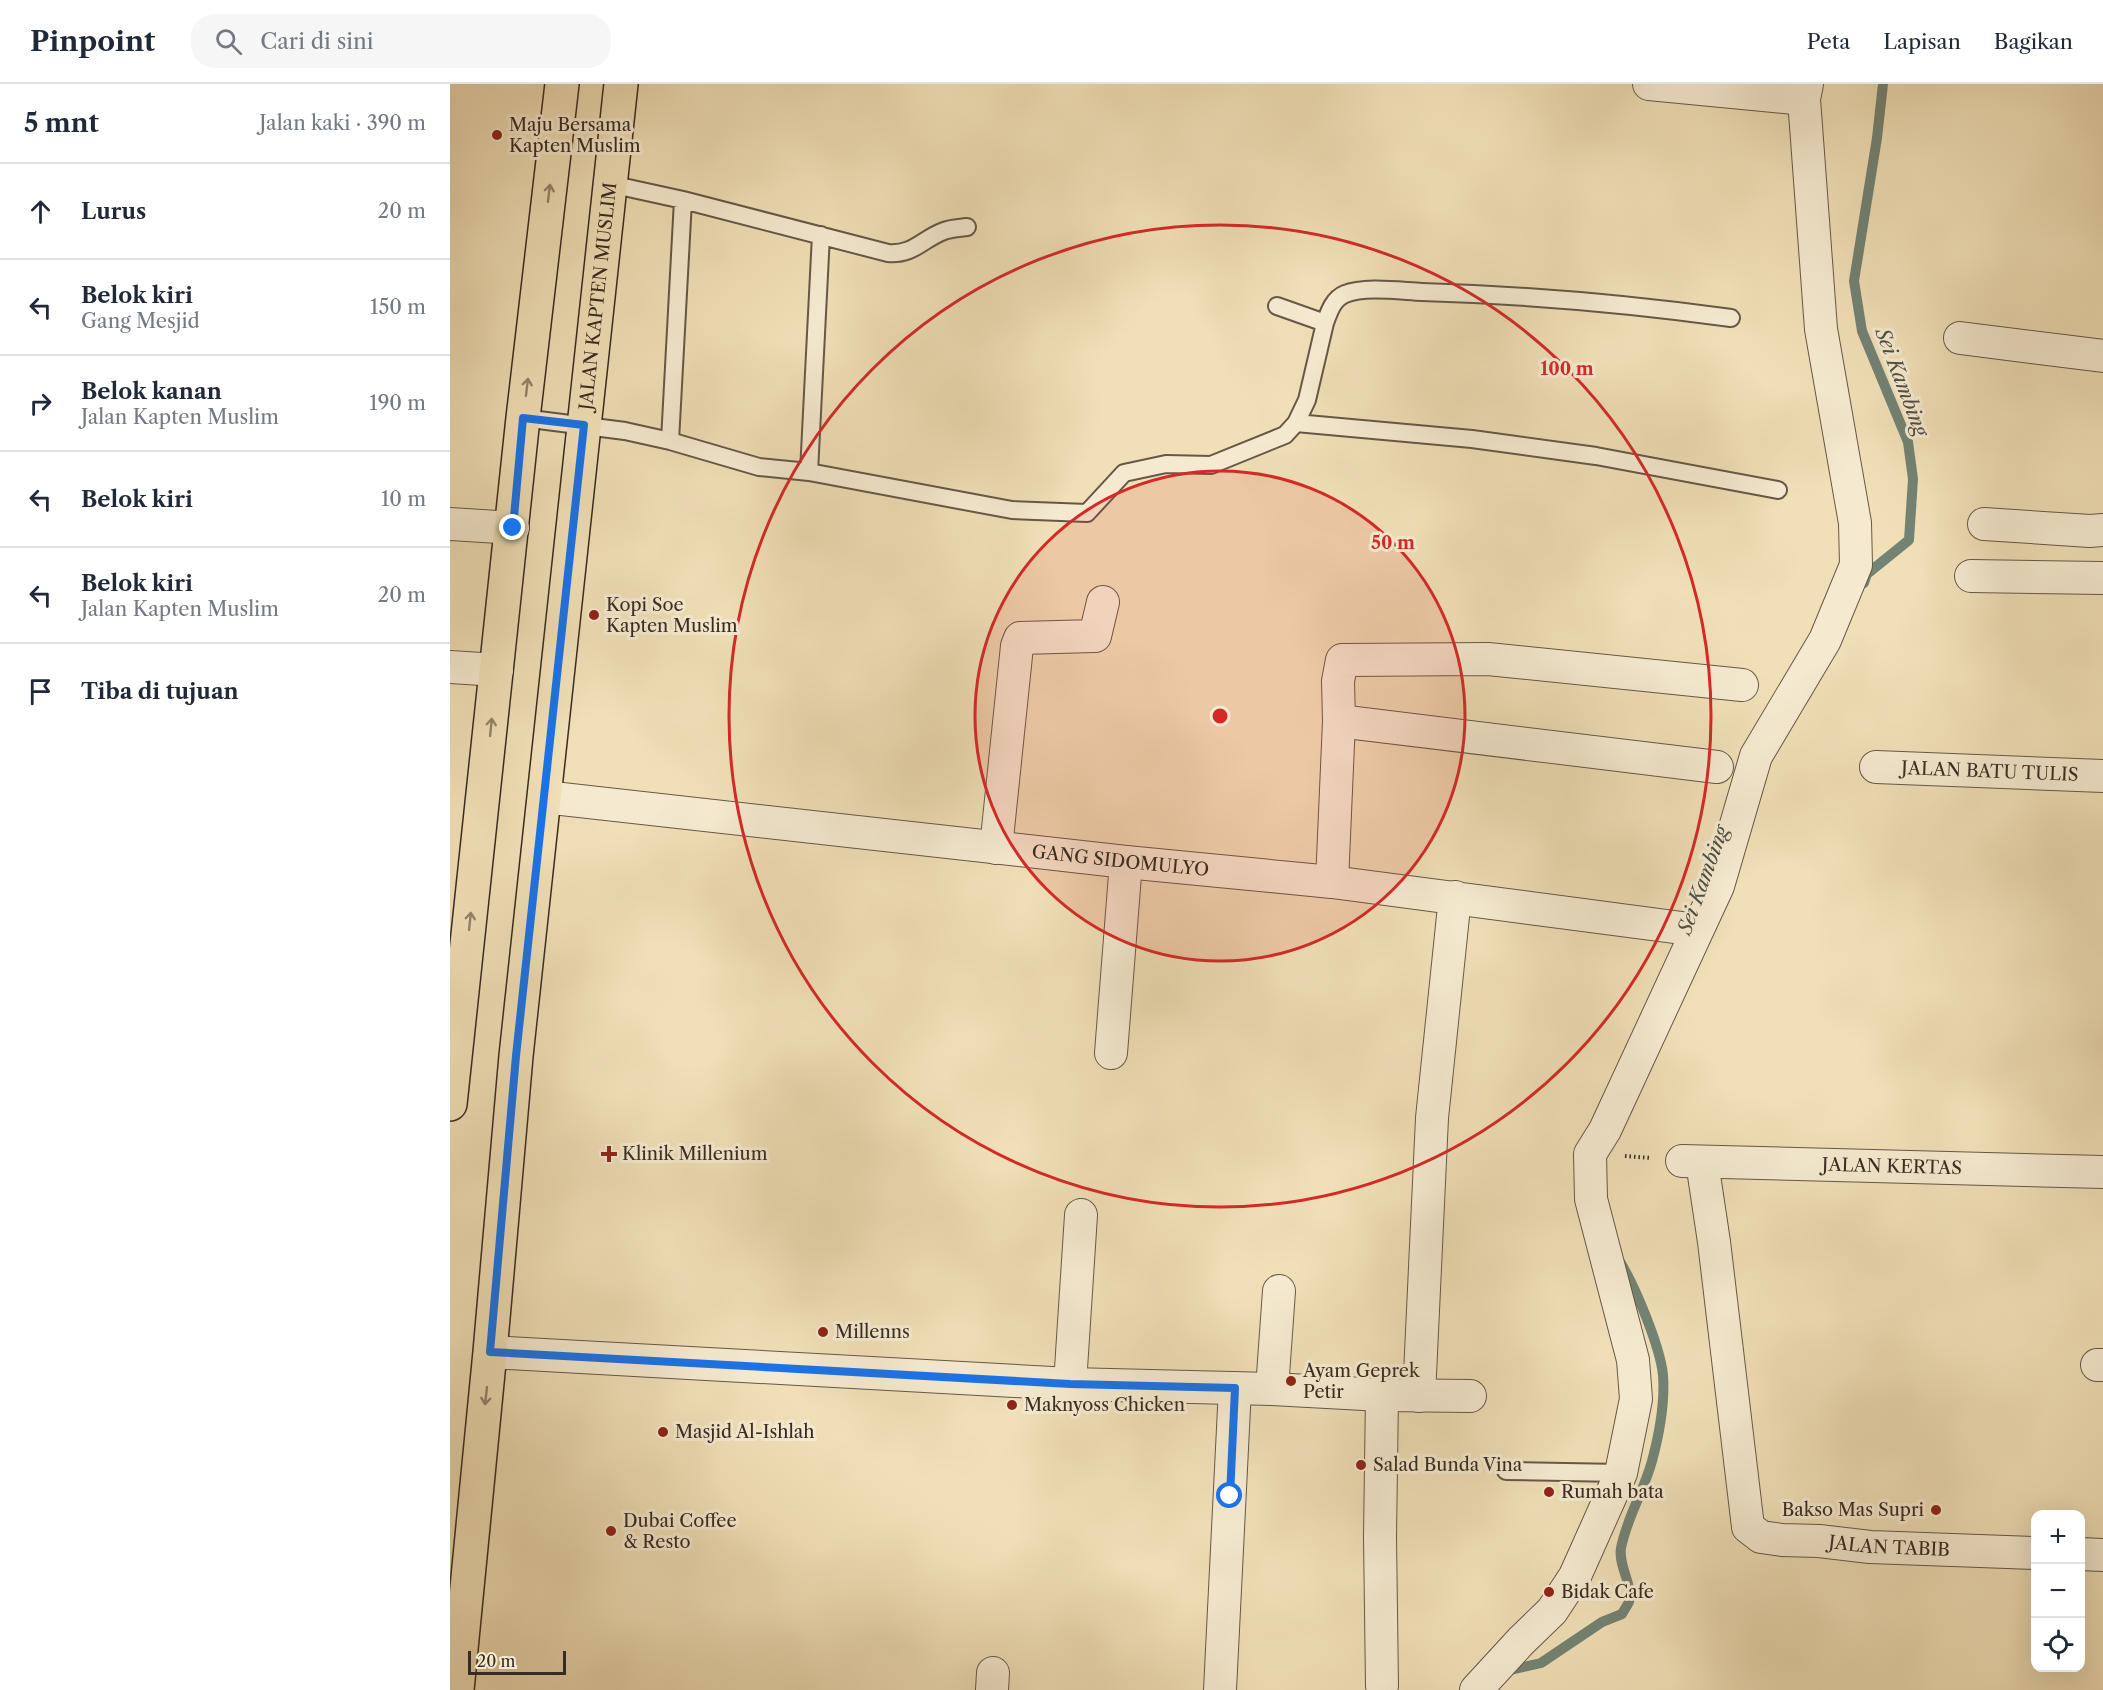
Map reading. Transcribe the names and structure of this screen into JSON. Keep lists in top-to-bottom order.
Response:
{
  "streets": {
    "main road": ["JALAN KAPTEN MUSLIM"],
    "street": [
      "JALAN BATU TULIS",
      "GANG SIDOMULYO",
      "JALAN KERTAS",
      "JALAN TABIB"
    ]
  },
  "crossings": [
    ["JALAN KAPTEN MUSLIM", "GANG SIDOMULYO"],
    ["JALAN KERTAS", "JALAN TABIB"]
  ],
  "water": ["Sei Kambing"],
  "places": {
    "other": [
      "Maju Bersama Kapten Muslim",
      "Kopi Soe Kapten Muslim",
      "Millenns",
      "Ayam Geprek Petir",
      "Maknyoss Chicken",
      "Masjid Al-Ishlah",
      "Salad Bunda Vina",
      "Rumah bata",
      "Bakso Mas Supri",
      "Dubai Coffee & Resto",
      "Bidak Cafe"
    ],
    "health": ["Klinik Millenium"]
  },
  "scale_bar": "20 m",
  "page": {
    "header": "Pinpoint",
    "search": "Cari di sini",
    "nav": ["Peta", "Lapisan", "Bagikan"],
    "heading": ["5 mnt", "Jalan kaki · 390 m"],
    "list": [
      ["Lurus", "20 m"],
      ["Belok kiri", "Gang Mesjid", "150 m"],
      ["Belok kanan", "Jalan Kapten Muslim", "190 m"],
      ["Belok kiri", "10 m"],
      ["Belok kiri", "Jalan Kapten Muslim", "20 m"],
      "Tiba di tujuan"
    ],
    "map_buttons": ["+", "−"],
    "scale": "20 m"
  },
  "rings": ["100 m", "50 m"]
}
